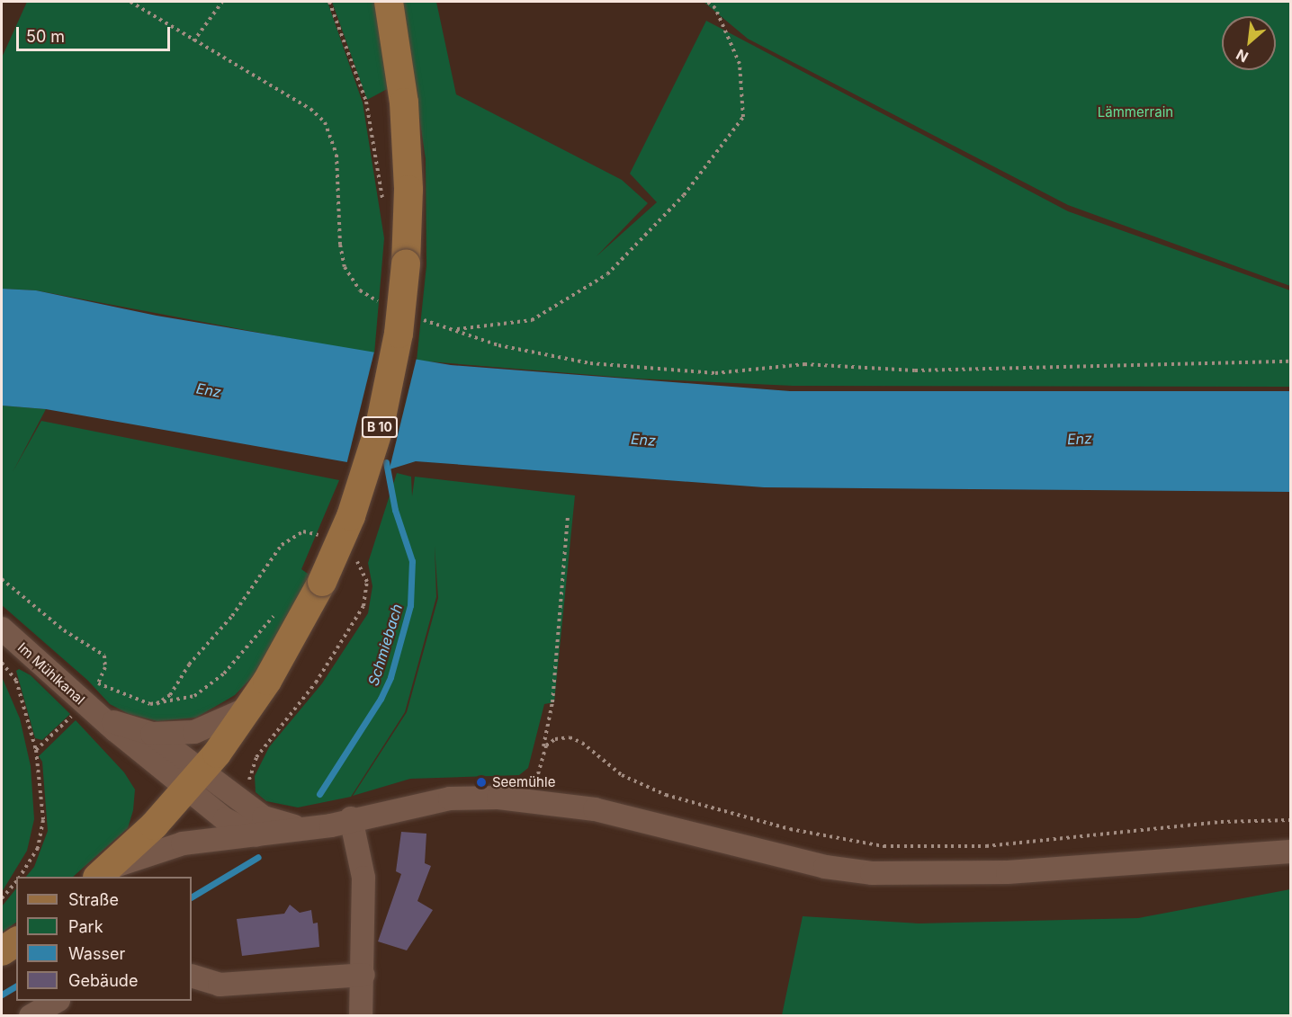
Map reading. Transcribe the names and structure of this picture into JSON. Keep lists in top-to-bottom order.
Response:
{
  "streets": {
    "main road": ["B 10"],
    "street": ["Im Mühlkanal"]
  },
  "crossings": [
    ["B 10", "Im Mühlkanal"]
  ],
  "water": ["Enz", "Schmiebach"],
  "parks": ["Lämmerrain"],
  "places": ["Seemühle"],
  "legend": [
    "Straße",
    "Park",
    "Wasser",
    "Gebäude"
  ],
  "scale_bar": "50 m",
  "north": "bottom left"
}
